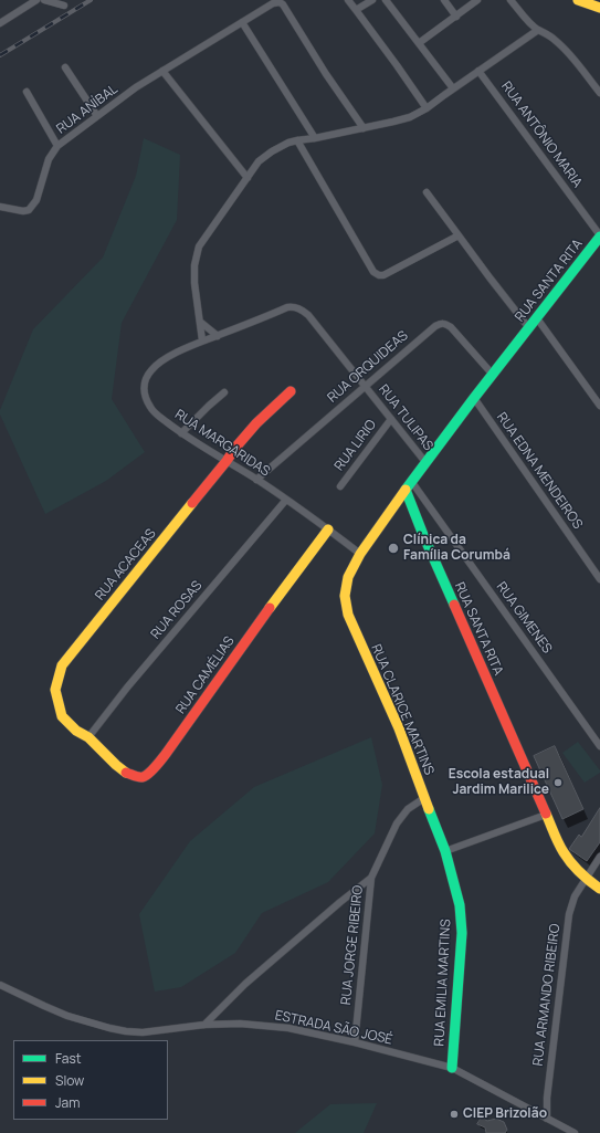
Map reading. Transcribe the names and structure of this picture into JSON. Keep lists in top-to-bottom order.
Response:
{
  "streets": {
    "street": [
      "RUA ANÍBAL",
      "RUA ANTÔNIO MARIA",
      "RUA SANTA RITA",
      "RUA ORQUIDEAS",
      "RUA TULIPAS",
      "RUA MARGARIDAS",
      "RUA LIRIO",
      "RUA EDNA MENDEIROS",
      "RUA ACACEAS",
      "RUA ROSAS",
      "RUA GIMENES",
      "RUA CAMÉLIAS",
      "RUA CLARICE MARTINS",
      "RUA JORGE RIBEIRO",
      "RUA EMILIA MARTINS",
      "RUA ARMANDO RIBEIRO",
      "ESTRADA SÃO JOSÉ"
    ]
  },
  "crossings": [
    ["RUA ANTÔNIO MARIA", "RUA SANTA RITA"],
    ["RUA SANTA RITA", "RUA ORQUIDEAS"],
    ["RUA SANTA RITA", "RUA TULIPAS"],
    ["RUA SANTA RITA", "RUA EDNA MENDEIROS"],
    ["RUA SANTA RITA", "RUA GIMENES"],
    ["RUA SANTA RITA", "RUA CLARICE MARTINS"],
    ["RUA SANTA RITA", "RUA ARMANDO RIBEIRO"],
    ["RUA ORQUIDEAS", "RUA TULIPAS"],
    ["RUA ORQUIDEAS", "RUA MARGARIDAS"],
    ["RUA TULIPAS", "RUA MARGARIDAS"],
    ["RUA TULIPAS", "RUA LIRIO"],
    ["RUA MARGARIDAS", "RUA ACACEAS"],
    ["RUA MARGARIDAS", "RUA ROSAS"],
    ["RUA MARGARIDAS", "RUA CAMÉLIAS"],
    ["RUA MARGARIDAS", "RUA CLARICE MARTINS"],
    ["RUA ACACEAS", "RUA ROSAS"],
    ["RUA ACACEAS", "RUA CAMÉLIAS"],
    ["RUA ROSAS", "RUA CAMÉLIAS"],
    ["RUA CLARICE MARTINS", "RUA EMILIA MARTINS"],
    ["RUA JORGE RIBEIRO", "ESTRADA SÃO JOSÉ"],
    ["RUA EMILIA MARTINS", "ESTRADA SÃO JOSÉ"],
    ["RUA ARMANDO RIBEIRO", "ESTRADA SÃO JOSÉ"]
  ],
  "places": ["Clínica da Família Corumbá", "Escola estadual Jardim Marilice", "CIEP Brizolão"],
  "legend": ["Fast", "Slow", "Jam"]
}
